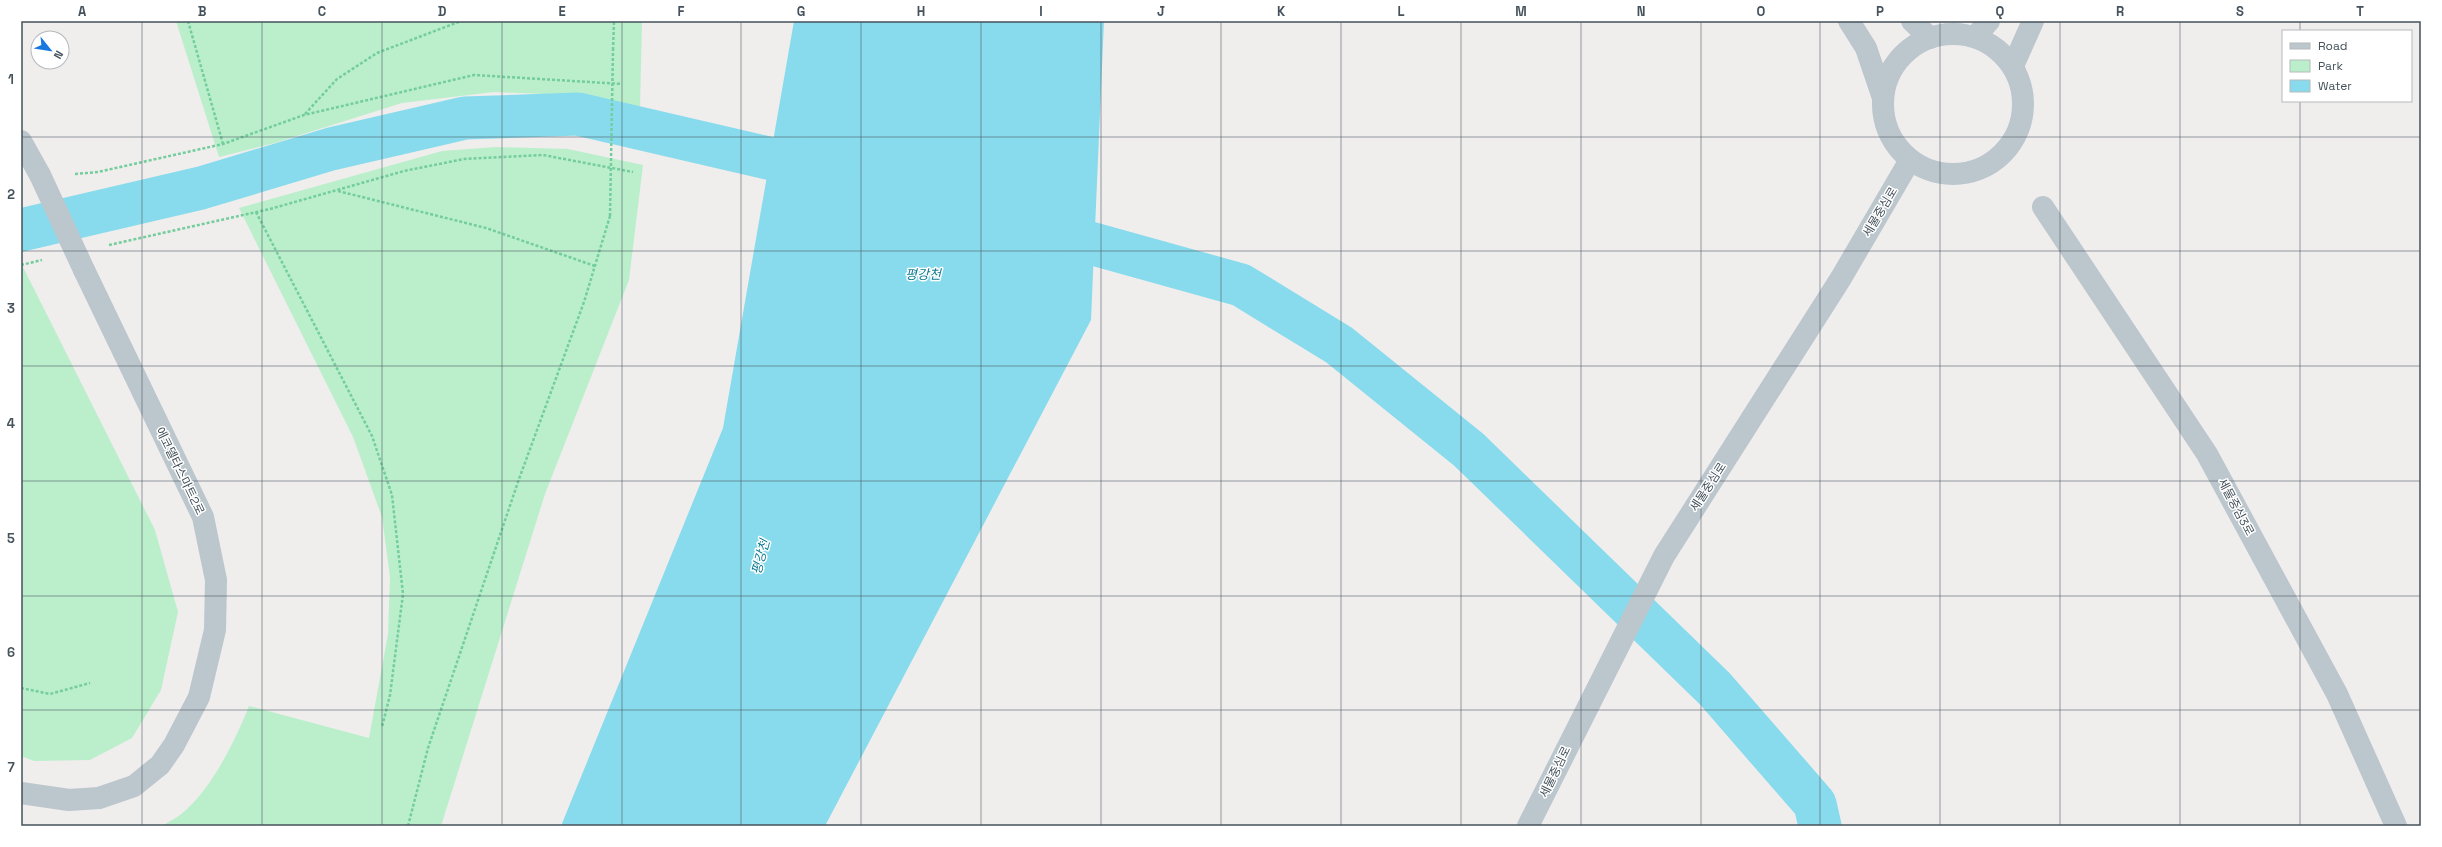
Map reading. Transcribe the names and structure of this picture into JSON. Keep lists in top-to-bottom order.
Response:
{
  "streets": {
    "street": ["세물중심로", "에코델타스마트2로", "세물중심3로"]
  },
  "water": ["평강천"],
  "legend": ["Road", "Park", "Water"],
  "north": "bottom right",
  "grid": {
    "columns": [
      "A",
      "B",
      "C",
      "D",
      "E",
      "F",
      "G",
      "H",
      "I",
      "J",
      "K",
      "L",
      "M",
      "N",
      "O",
      "P",
      "Q",
      "R",
      "S",
      "T"
    ],
    "rows": [
      "1",
      "2",
      "3",
      "4",
      "5",
      "6",
      "7"
    ]
  }
}
